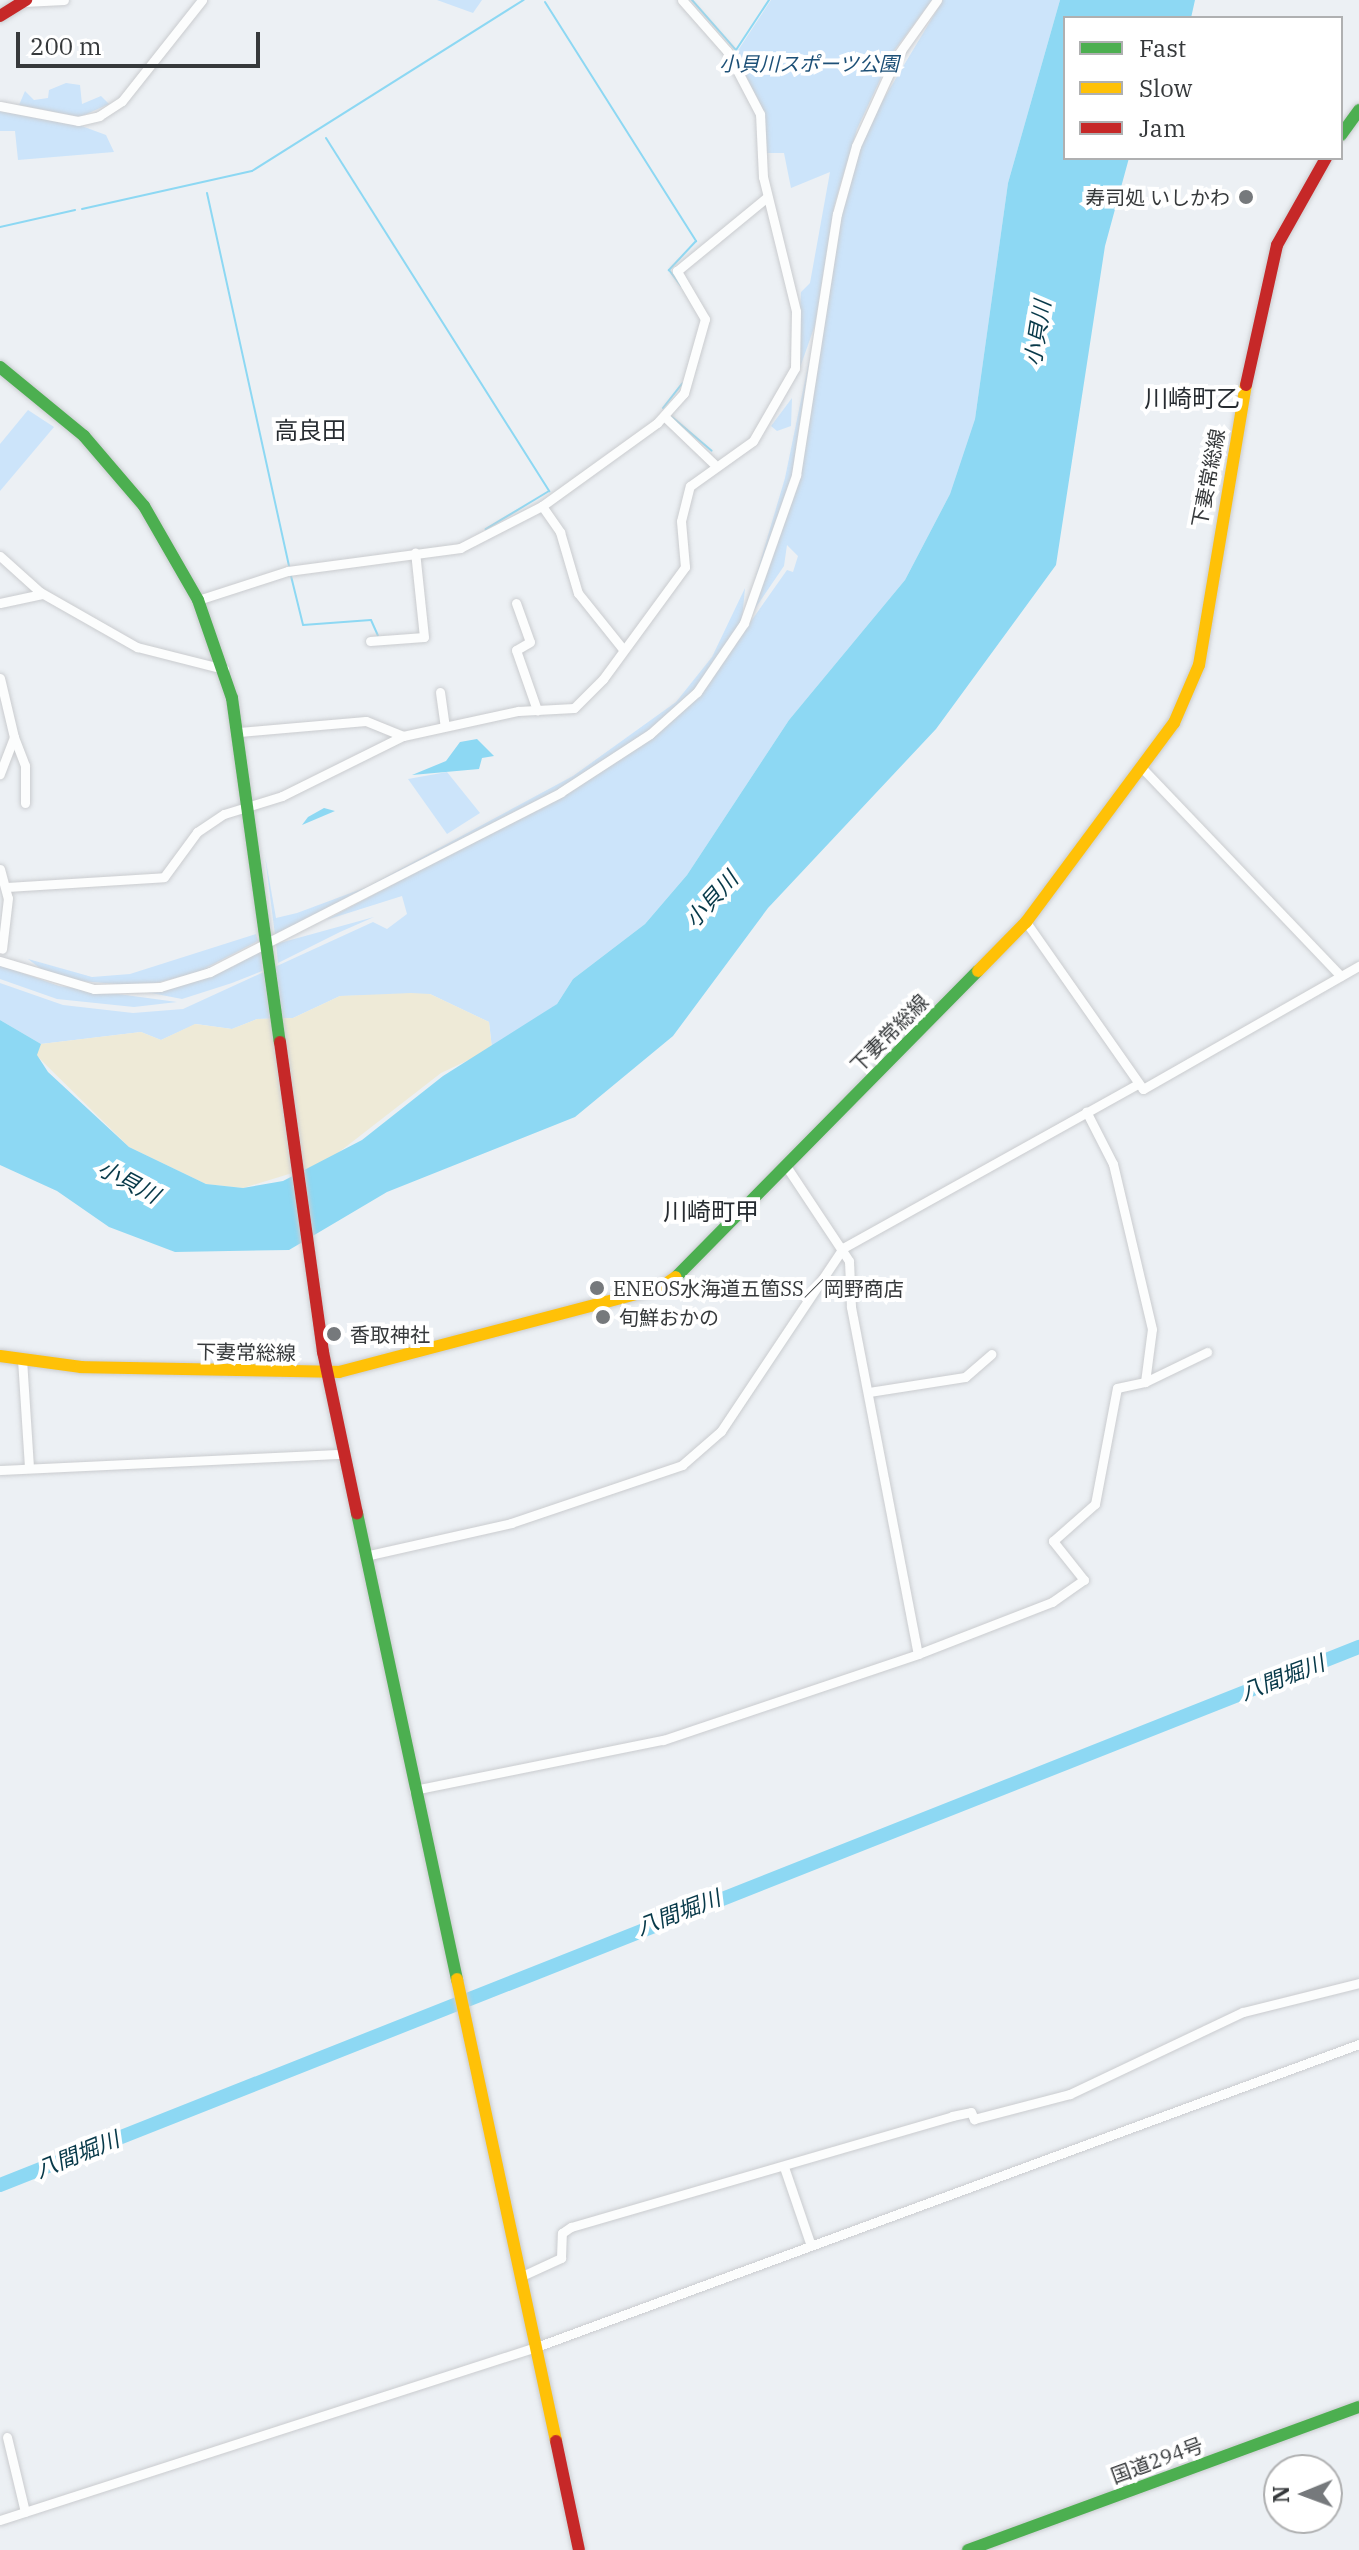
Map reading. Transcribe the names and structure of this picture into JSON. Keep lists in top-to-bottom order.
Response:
{
  "streets": {
    "main road": ["下妻常総線", "国道294号"]
  },
  "districts": ["川崎町乙", "高良田", "川崎町甲"],
  "water": ["小貝川", "八間堀川"],
  "parks": ["小貝川スポーツ公園"],
  "places": [
    "寿司処 いしかわ",
    "ENEOS水海道五箇SS／岡野商店",
    "旬鮮おかの",
    "香取神社"
  ],
  "legend": ["Fast", "Slow", "Jam"],
  "scale_bar": "200 m",
  "north": "left"
}
